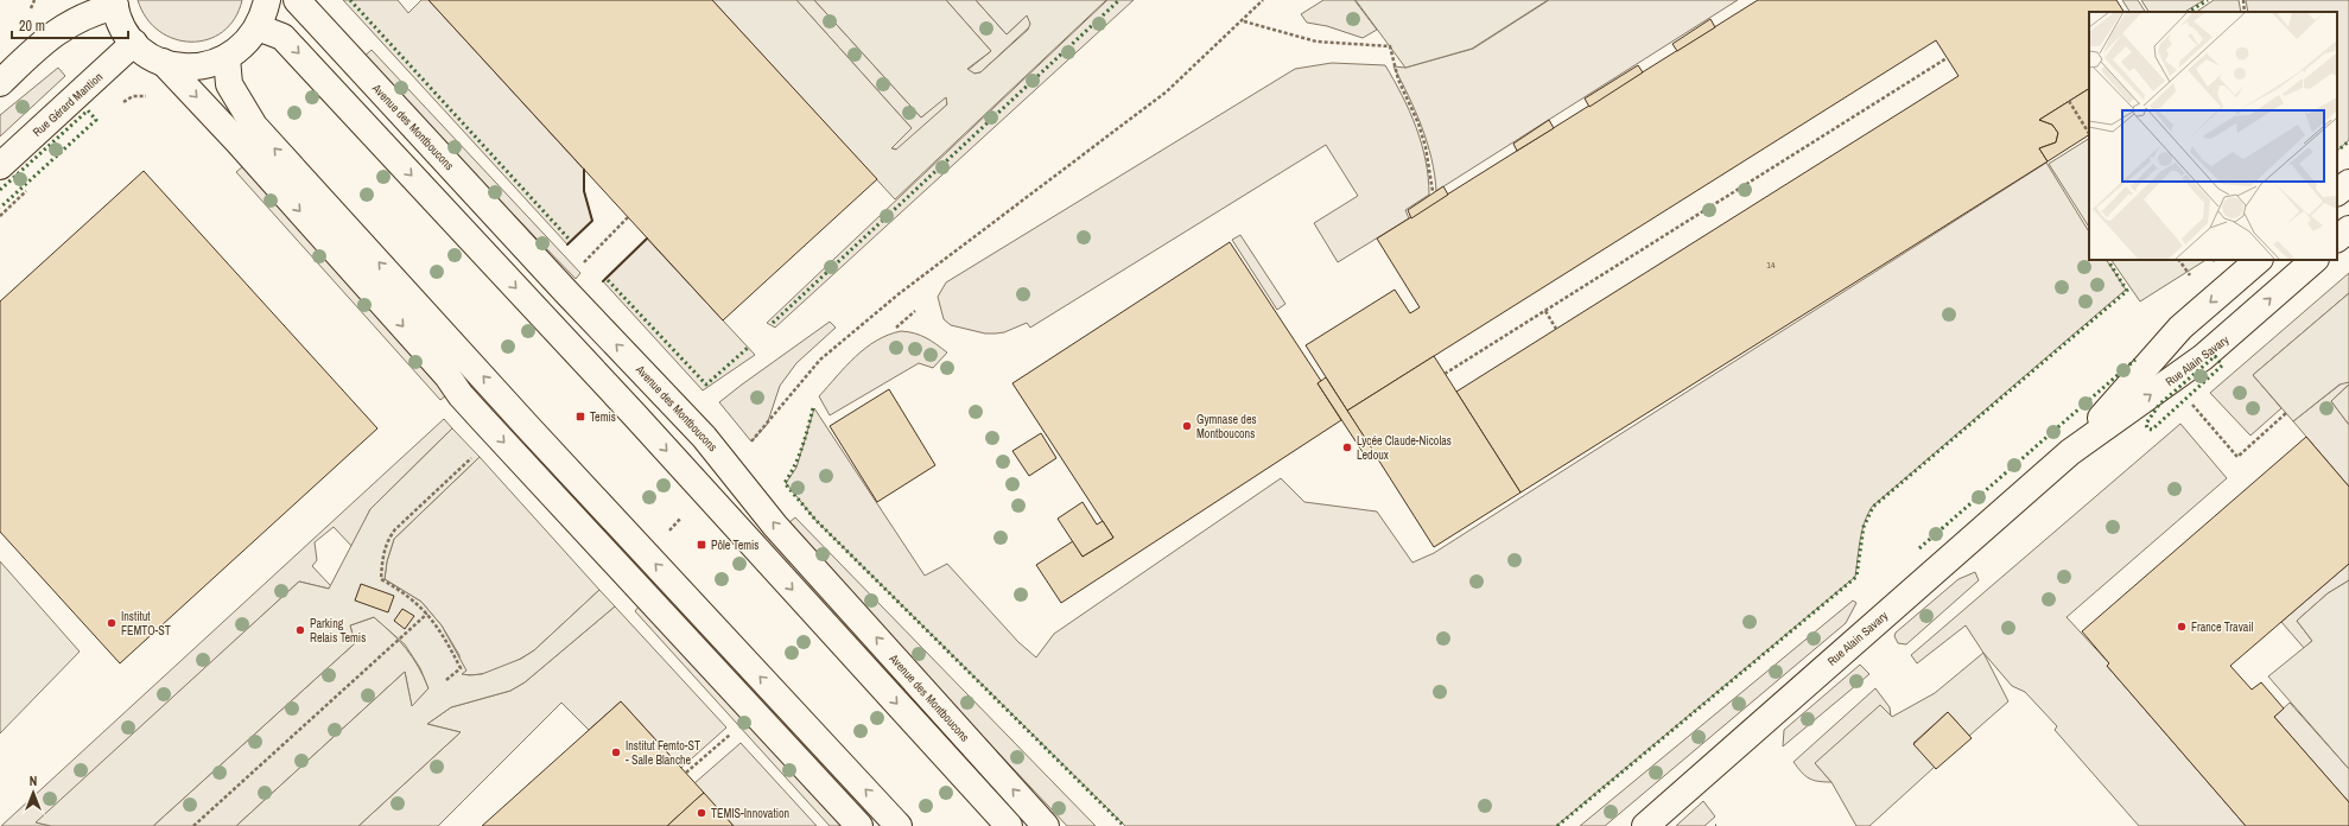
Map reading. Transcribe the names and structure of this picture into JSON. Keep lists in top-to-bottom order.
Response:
{
  "streets": {
    "street": ["Rue Gérard Mantion", "Avenue des Montboucons", "Rue Alain Savary"]
  },
  "places": {
    "transit": ["Temis", "Pôle Temis"],
    "other": [
      "Gymnase des Montboucons",
      "Lycée Claude-Nicolas Ledoux",
      "Institut FEMTO-ST",
      "France Travail",
      "Parking Relais Temis",
      "Institut Femto-ST - Salle Blanche",
      "TEMIS-Innovation"
    ]
  },
  "house_numbers": ["14"],
  "scale_bar": "20 m",
  "north": "top"
}
